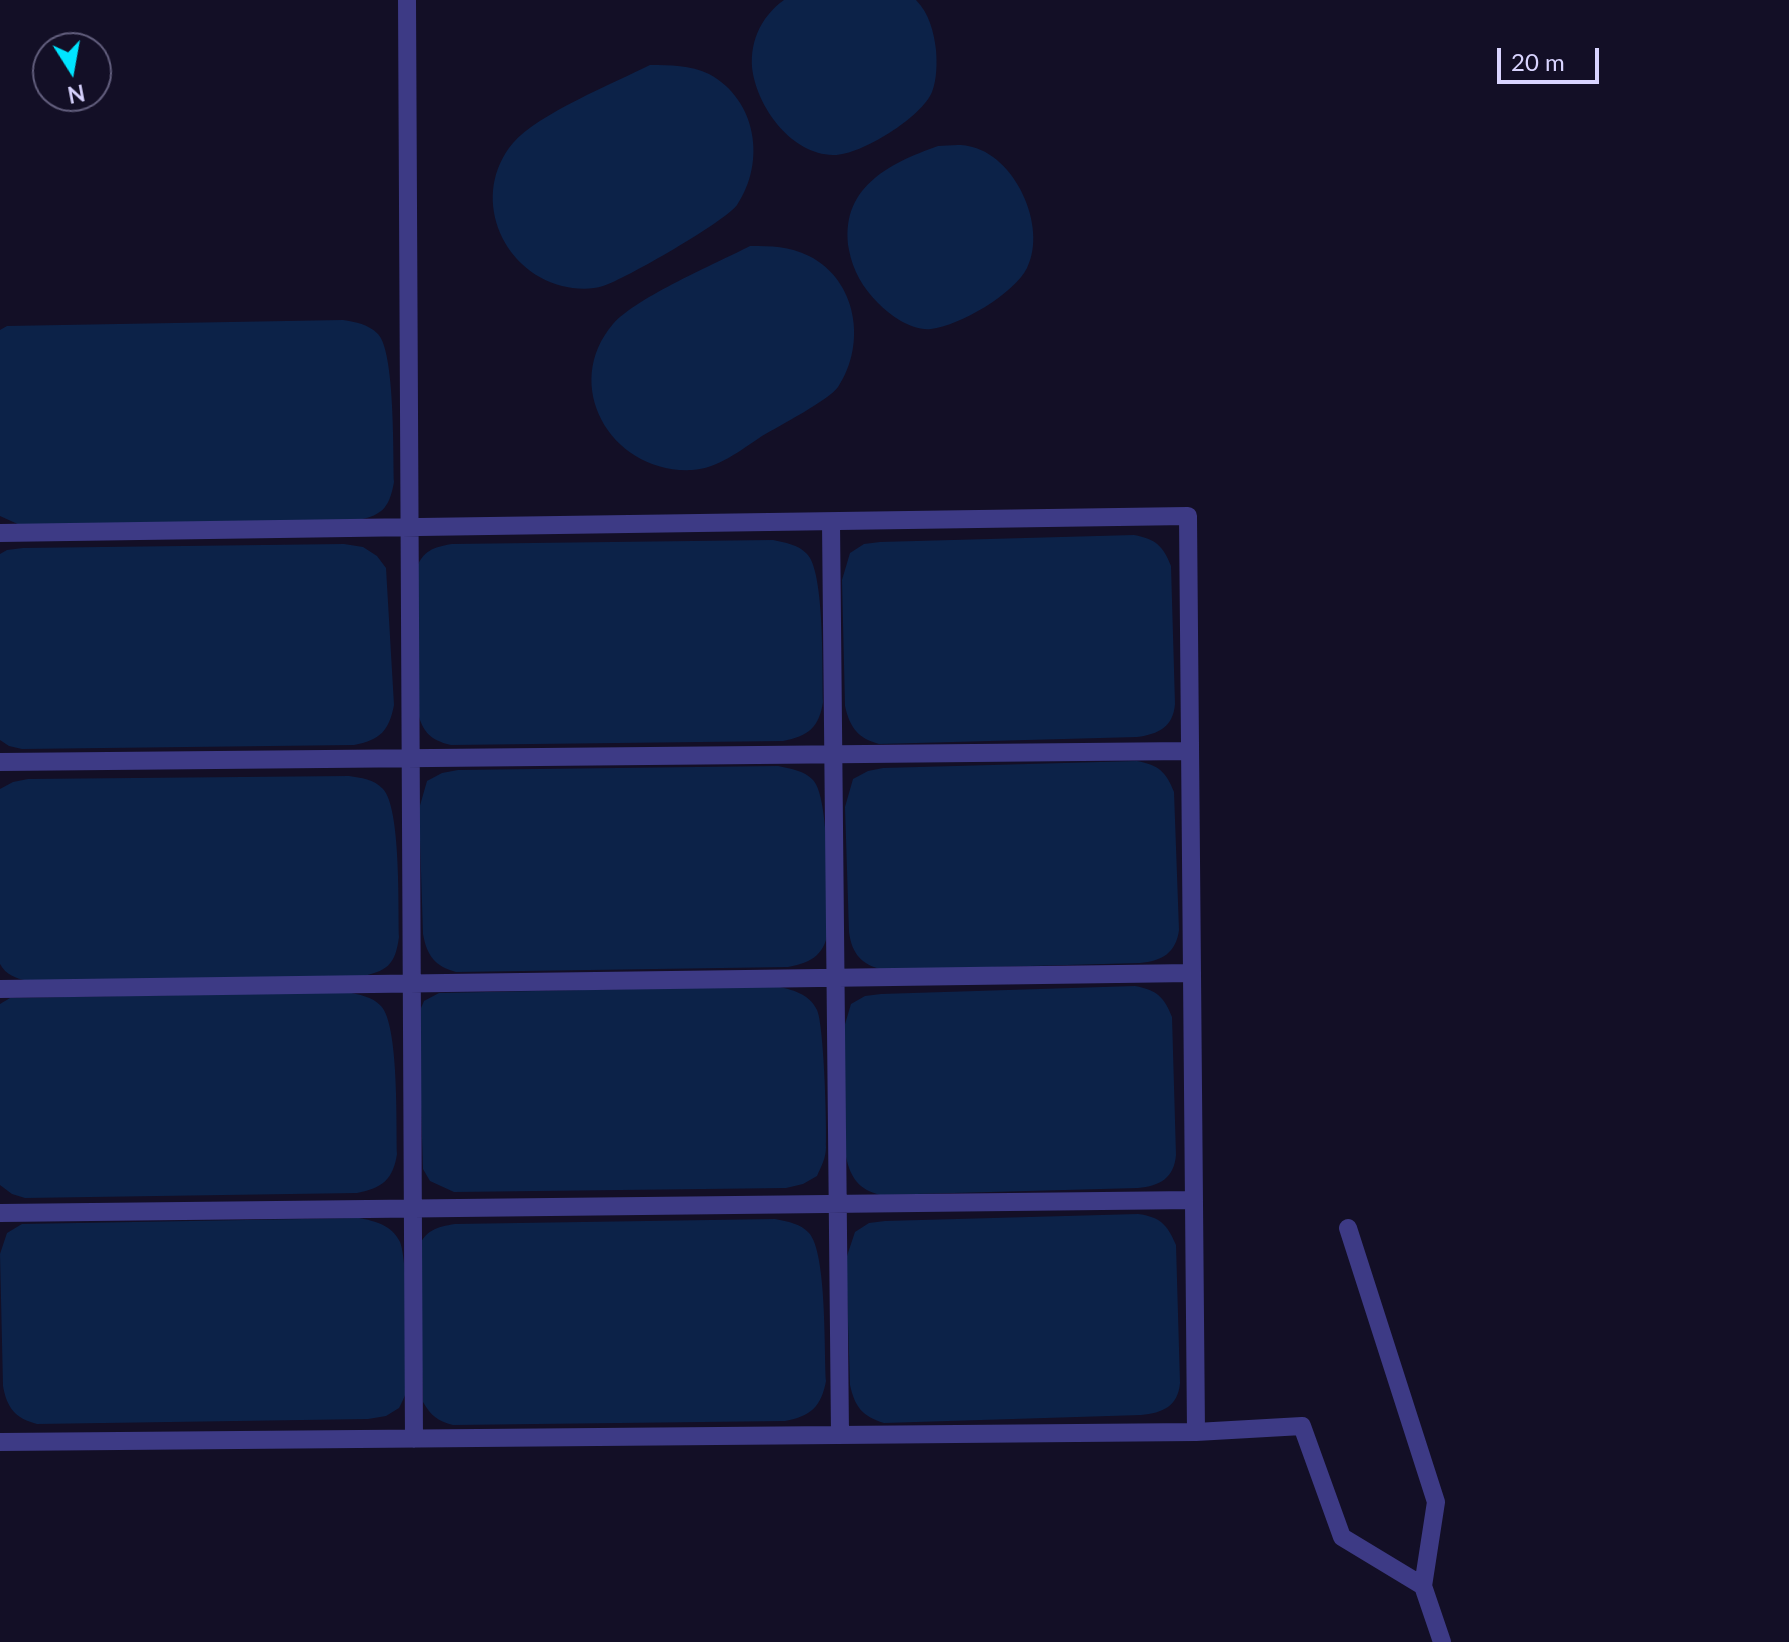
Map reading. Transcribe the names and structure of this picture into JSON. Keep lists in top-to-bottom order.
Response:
{
  "scale_bar": "20 m",
  "north": "bottom"
}
